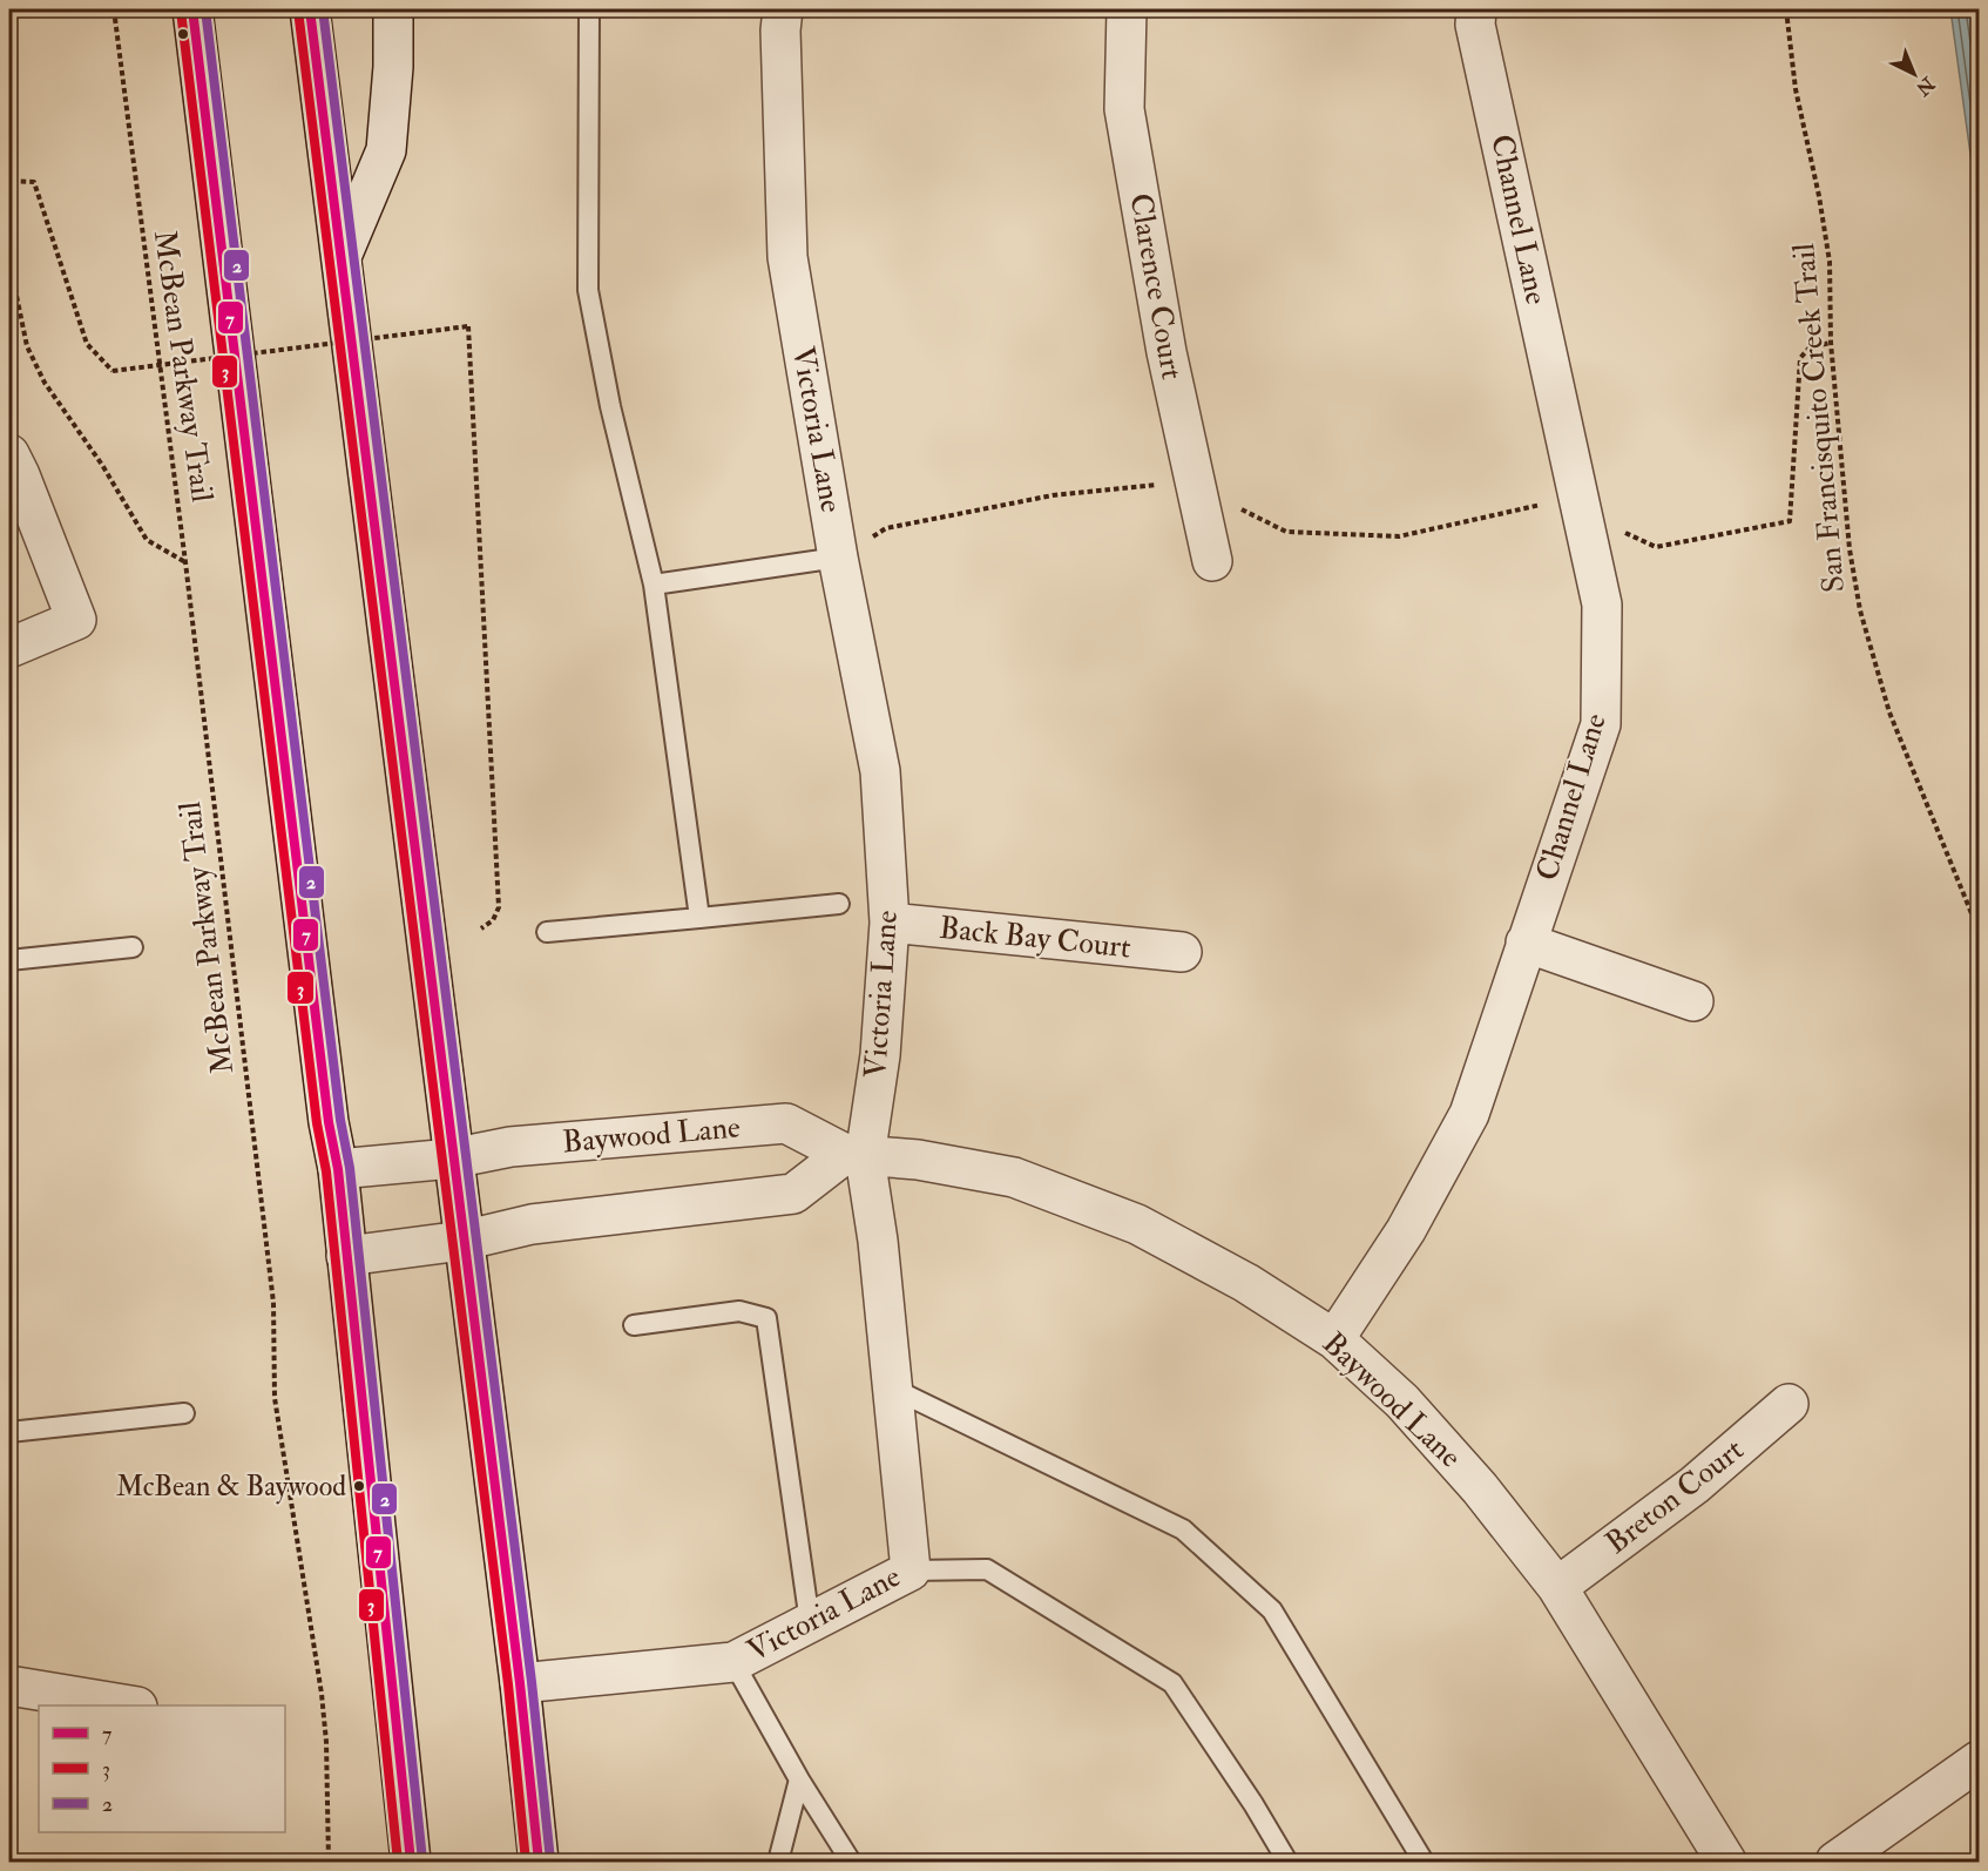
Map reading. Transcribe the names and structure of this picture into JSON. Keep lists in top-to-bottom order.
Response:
{
  "streets": {
    "street": [
      "Channel Lane",
      "Clarence Court",
      "Victoria Lane",
      "Back Bay Court",
      "Baywood Lane",
      "Breton Court"
    ],
    "path": ["McBean Parkway Trail", "San Francisquito Creek Trail"]
  },
  "crossings": [
    ["Channel Lane", "Baywood Lane"],
    ["Victoria Lane", "Back Bay Court"],
    ["Victoria Lane", "Baywood Lane"],
    ["Baywood Lane", "Breton Court"]
  ],
  "places": ["McBean & Baywood"],
  "lines": ["transit line 7", "transit line 2", "transit line 3"],
  "legend": ["7", "3", "2"],
  "north": "bottom right"
}
